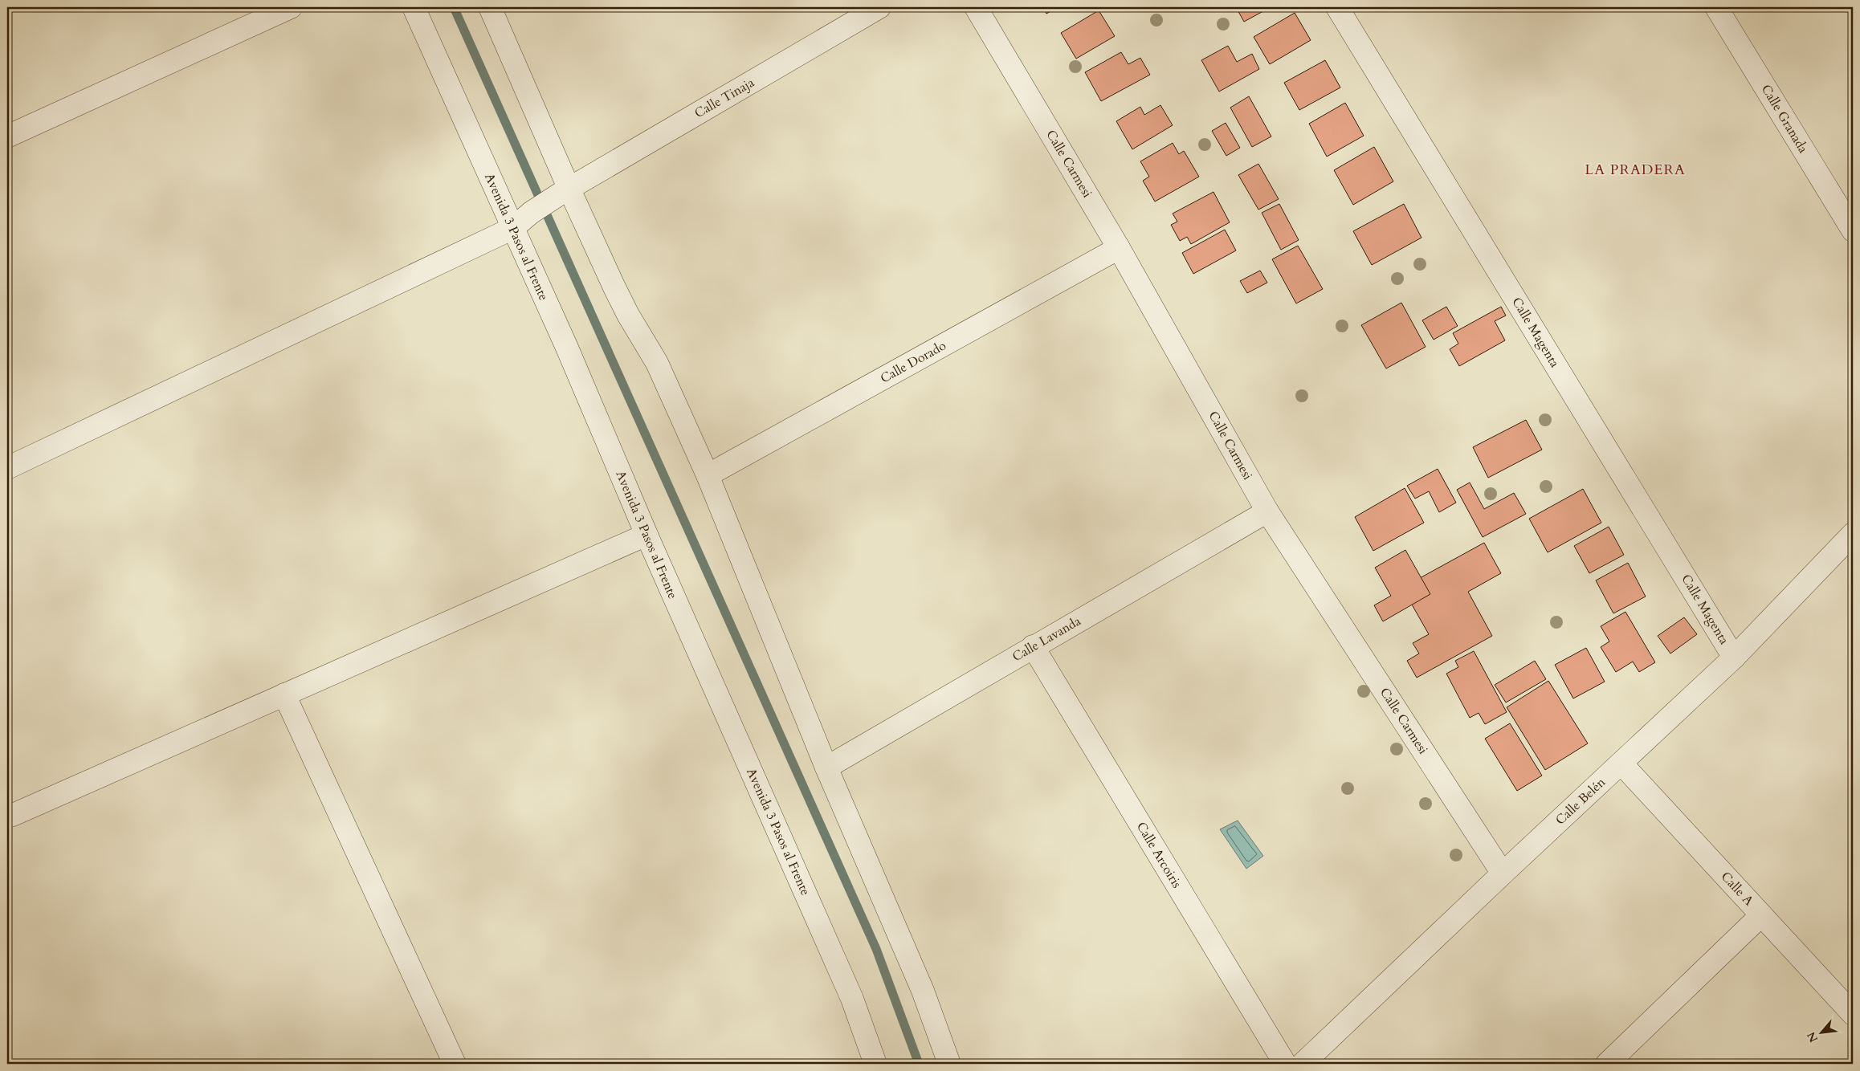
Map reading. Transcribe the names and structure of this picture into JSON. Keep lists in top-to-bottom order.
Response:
{
  "streets": {
    "street": [
      "Calle Tinaja",
      "Calle Granada",
      "Calle Carmesi",
      "Avenida 3 Pasos al Frente",
      "Calle Magenta",
      "Calle Dorado",
      "Calle Lavanda",
      "Calle Belén",
      "Calle Arcoiris",
      "Calle A"
    ]
  },
  "crossings": [
    ["Calle Tinaja", "Avenida 3 Pasos al Frente"],
    ["Calle Carmesi", "Calle Dorado"],
    ["Calle Carmesi", "Calle Lavanda"],
    ["Calle Carmesi", "Calle Belén"],
    ["Calle Magenta", "Calle Belén"],
    ["Calle Lavanda", "Calle Arcoiris"],
    ["Calle Belén", "Calle A"]
  ],
  "districts": ["LA PRADERA"],
  "north": "bottom left"
}
